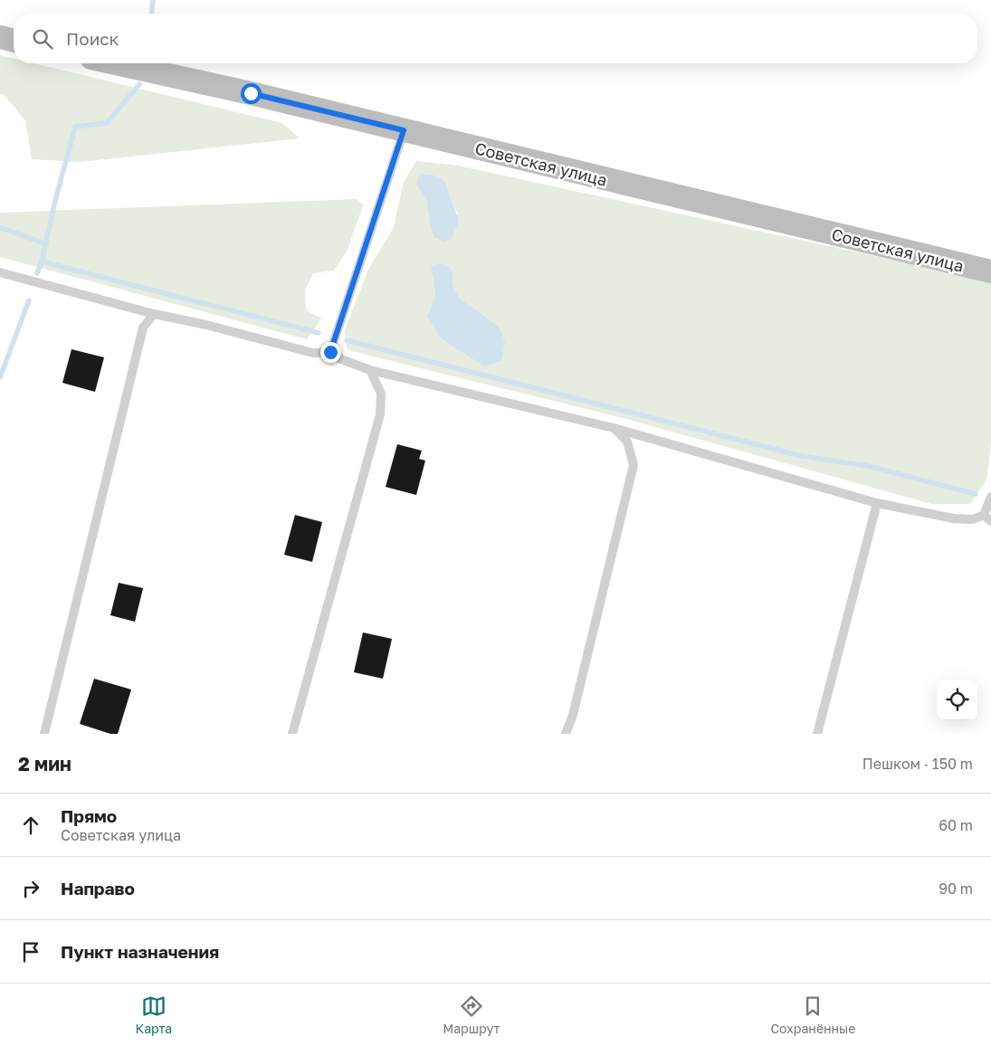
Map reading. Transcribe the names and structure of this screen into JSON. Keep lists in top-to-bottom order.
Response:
{
  "streets": {
    "street": ["Советская улица"]
  },
  "page": {
    "search": "Поиск",
    "heading": ["2 мин", "Пешком · 150 m"],
    "list": [
      ["Прямо", "Советская улица", "60 m"],
      ["Направо", "90 m"],
      "Пункт назначения"
    ],
    "nav": ["Карта", "Маршрут", "Сохранённые"]
  }
}
